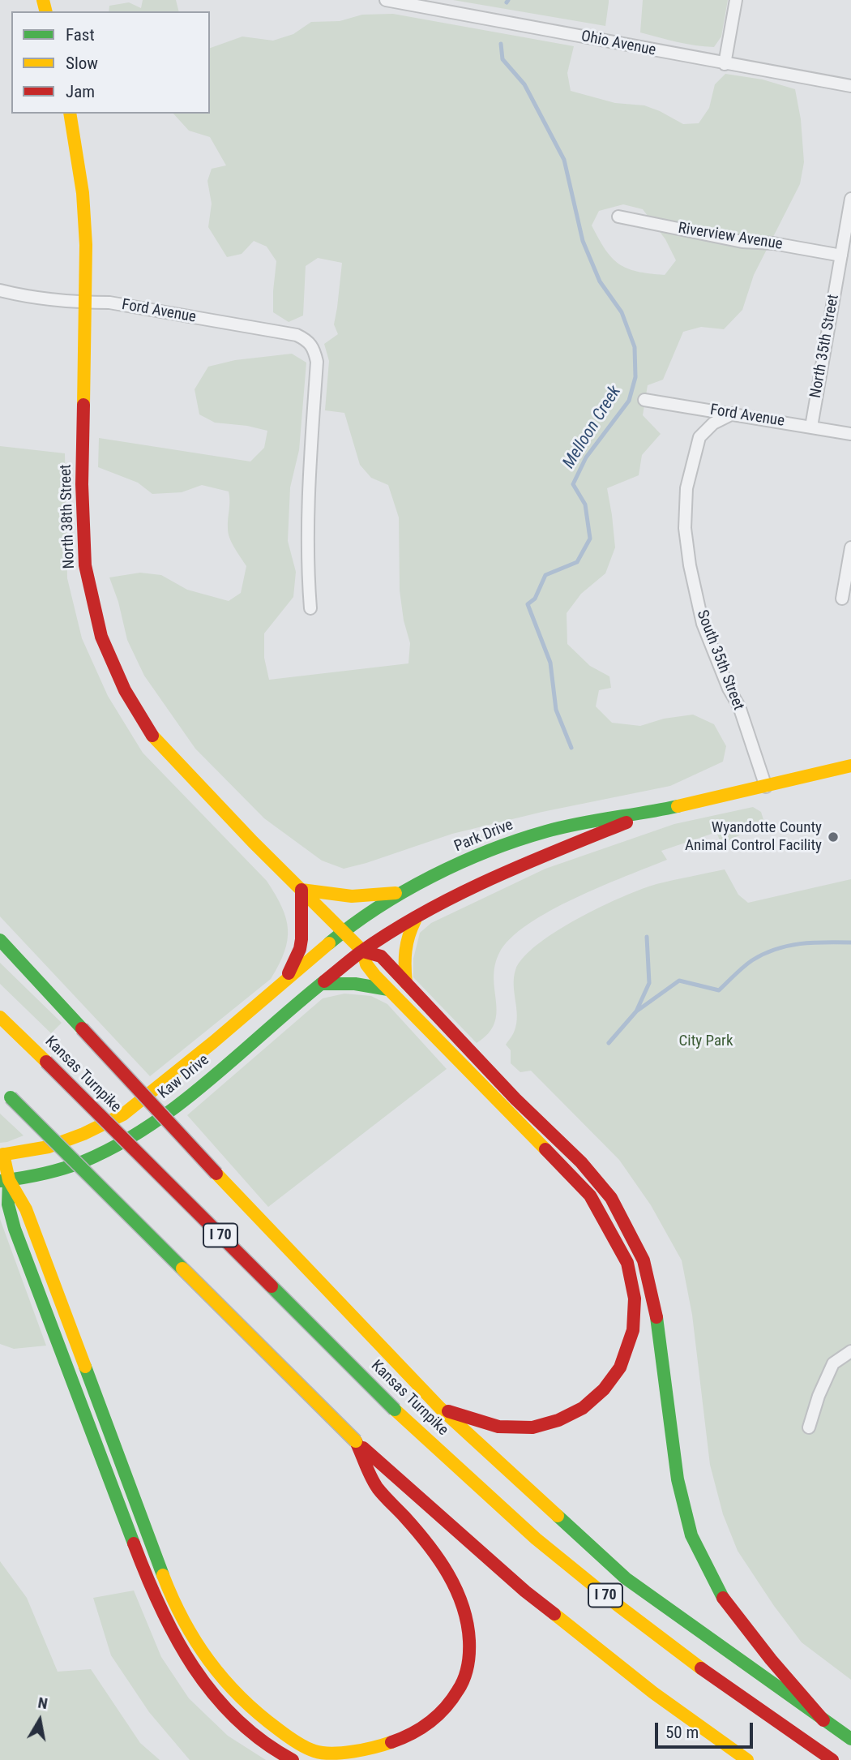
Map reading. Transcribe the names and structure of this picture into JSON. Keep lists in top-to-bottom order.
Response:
{
  "streets": {
    "main road": [
      "North 38th Street",
      "Park Drive",
      "Kansas Turnpike",
      "Kaw Drive",
      "I 70"
    ],
    "street": [
      "Ohio Avenue",
      "Riverview Avenue",
      "Ford Avenue",
      "North 35th Street",
      "South 35th Street"
    ]
  },
  "crossings": [
    ["Riverview Avenue", "North 35th Street"],
    ["Ford Avenue", "North 35th Street"],
    ["Ford Avenue", "North 38th Street"],
    ["Ford Avenue", "South 35th Street"],
    ["North 38th Street", "Park Drive"],
    ["North 38th Street", "Kaw Drive"],
    ["South 35th Street", "Park Drive"],
    ["Park Drive", "Kaw Drive"]
  ],
  "water": ["Melloon Creek"],
  "parks": ["City Park"],
  "places": ["Wyandotte County Animal Control Facility"],
  "legend": ["Fast", "Slow", "Jam"],
  "scale_bar": "50 m",
  "north": "top"
}
